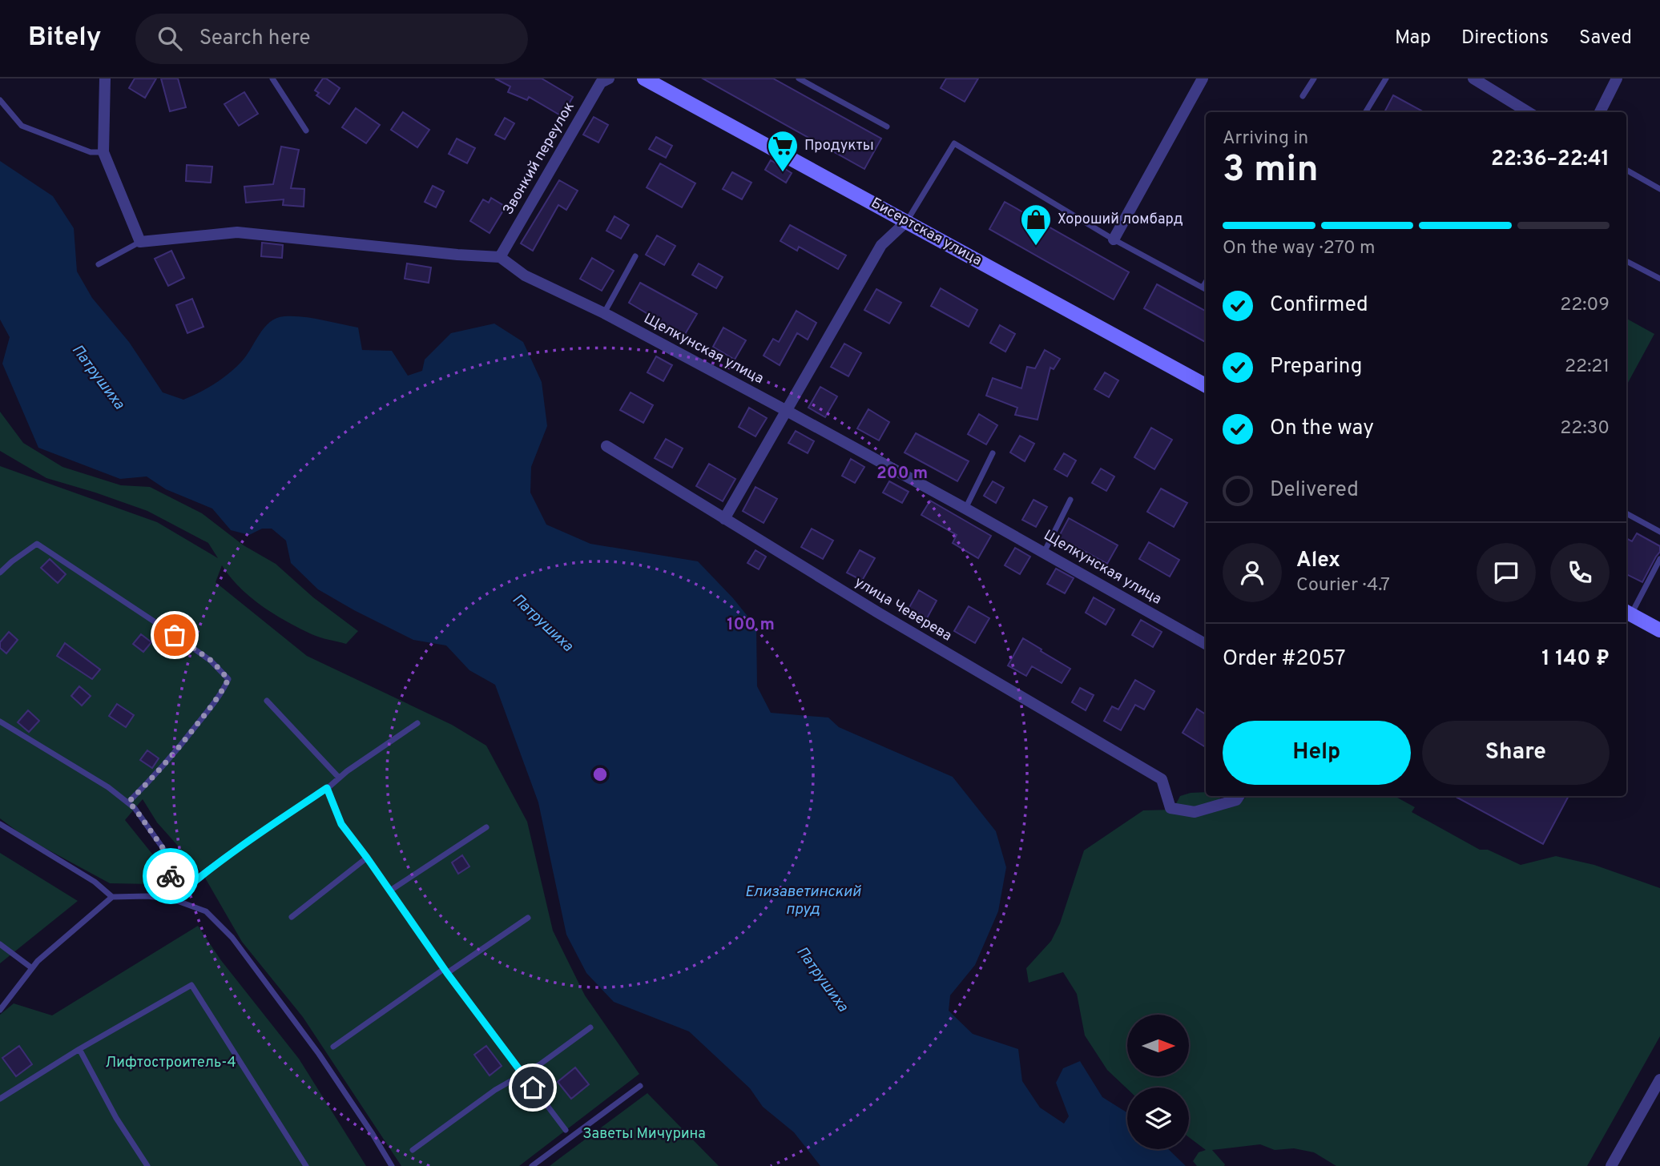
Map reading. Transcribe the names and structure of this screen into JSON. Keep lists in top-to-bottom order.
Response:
{
  "streets": {
    "main road": ["Бисертская улица"],
    "street": ["Звонкий переулок", "Щелкунская улица", "улица Чеверева"]
  },
  "crossings": [
    ["Звонкий переулок", "Щелкунская улица"]
  ],
  "water": ["Патрушиха", "Елизаветинский пруд"],
  "parks": ["Лифтостроитель-4", "Заветы Мичурина"],
  "places": {
    "supermarket": ["Продукты"],
    "shop": ["Хороший ломбард"]
  },
  "north": "right",
  "page": {
    "header": "Bitely",
    "search": "Search here",
    "nav": ["Map", "Directions", "Saved"],
    "heading": ["3 min", "Arriving in", "22:36–22:41"],
    "panel": [
      "Alex",
      "Courier · 4.7",
      "Order #2057",
      "1 140 ₽"
    ],
    "bar": "On the way · 270 m",
    "list": [
      ["Confirmed", "22:09"],
      ["Preparing", "22:21"],
      ["On the way", "22:30"],
      "Delivered"
    ],
    "buttons": ["Help", "Share"]
  },
  "rings": ["200 m", "100 m"]
}
